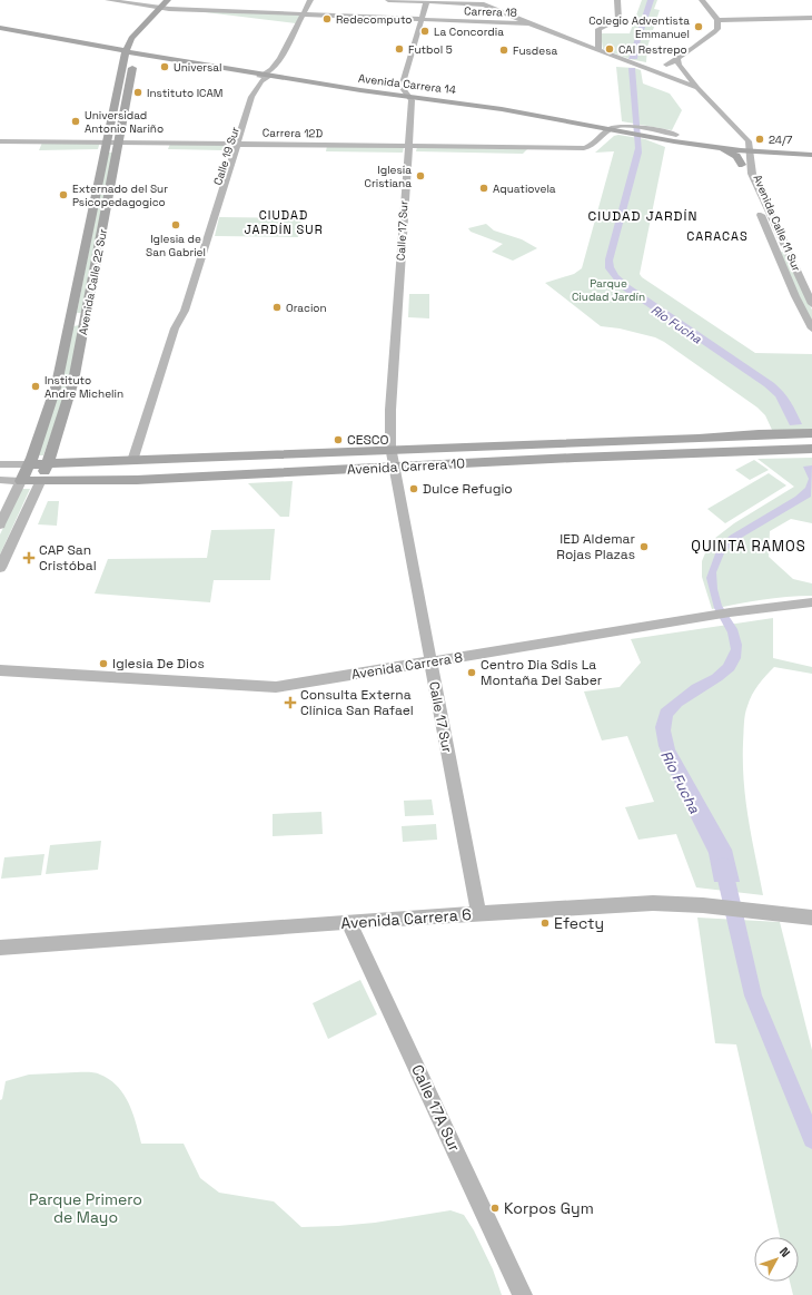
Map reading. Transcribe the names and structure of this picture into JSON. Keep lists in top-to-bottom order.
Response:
{
  "streets": {
    "main road": ["Avenida Carrera 14", "Avenida Calle 22 Sur", "Avenida Carrera 10"],
    "street": [
      "Carrera 18",
      "Carrera 12D",
      "Calle 19 Sur",
      "Avenida Calle 11 Sur",
      "Calle 17 Sur",
      "Avenida Carrera 8",
      "Avenida Carrera 6",
      "Calle 17A Sur"
    ]
  },
  "crossings": [
    ["Carrera 18", "Calle 19 Sur"],
    ["Carrera 18", "Avenida Calle 22 Sur"],
    ["Avenida Carrera 14", "Calle 19 Sur"],
    ["Avenida Carrera 14", "Avenida Calle 11 Sur"],
    ["Avenida Carrera 14", "Calle 17 Sur"],
    ["Avenida Carrera 14", "Avenida Calle 22 Sur"],
    ["Carrera 12D", "Calle 19 Sur"],
    ["Carrera 12D", "Calle 17 Sur"],
    ["Carrera 12D", "Avenida Calle 22 Sur"],
    ["Calle 19 Sur", "Avenida Carrera 10"],
    ["Calle 17 Sur", "Avenida Carrera 10"],
    ["Calle 17 Sur", "Avenida Carrera 8"],
    ["Calle 17 Sur", "Avenida Carrera 6"],
    ["Avenida Calle 22 Sur", "Avenida Carrera 10"],
    ["Avenida Carrera 6", "Calle 17A Sur"]
  ],
  "districts": [
    "CIUDAD JARDÍN SUR",
    "CIUDAD JARDÍN",
    "CARACAS",
    "QUINTA RAMOS"
  ],
  "water": ["Río Fucha"],
  "parks": ["Parque Ciudad Jardín", "Parque Primero de Mayo"],
  "places": {
    "other": [
      "Redecomputo",
      "Colegio Adventista Emmanuel",
      "La Concordia",
      "Futbol 5",
      "CAI Restrepo",
      "Fusdesa",
      "Universal",
      "Instituto ICAM",
      "Universidad Antonio Nariño",
      "24/7",
      "Iglesia Cristiana",
      "Aquatiovela",
      "Externado del Sur Psicopedagogico",
      "Iglesia de San Gabriel",
      "Oracion",
      "Instituto Andre Michelin",
      "CESCO",
      "Dulce Refugio",
      "IED Aldemar Rojas Plazas",
      "Iglesia De Dios",
      "Centro Dia Sdis La Montaña Del Saber",
      "Efecty",
      "Korpos Gym"
    ],
    "health": ["CAP San Cristóbal", "Consulta Externa Clínica San Rafael"]
  },
  "north": "top right"
}
